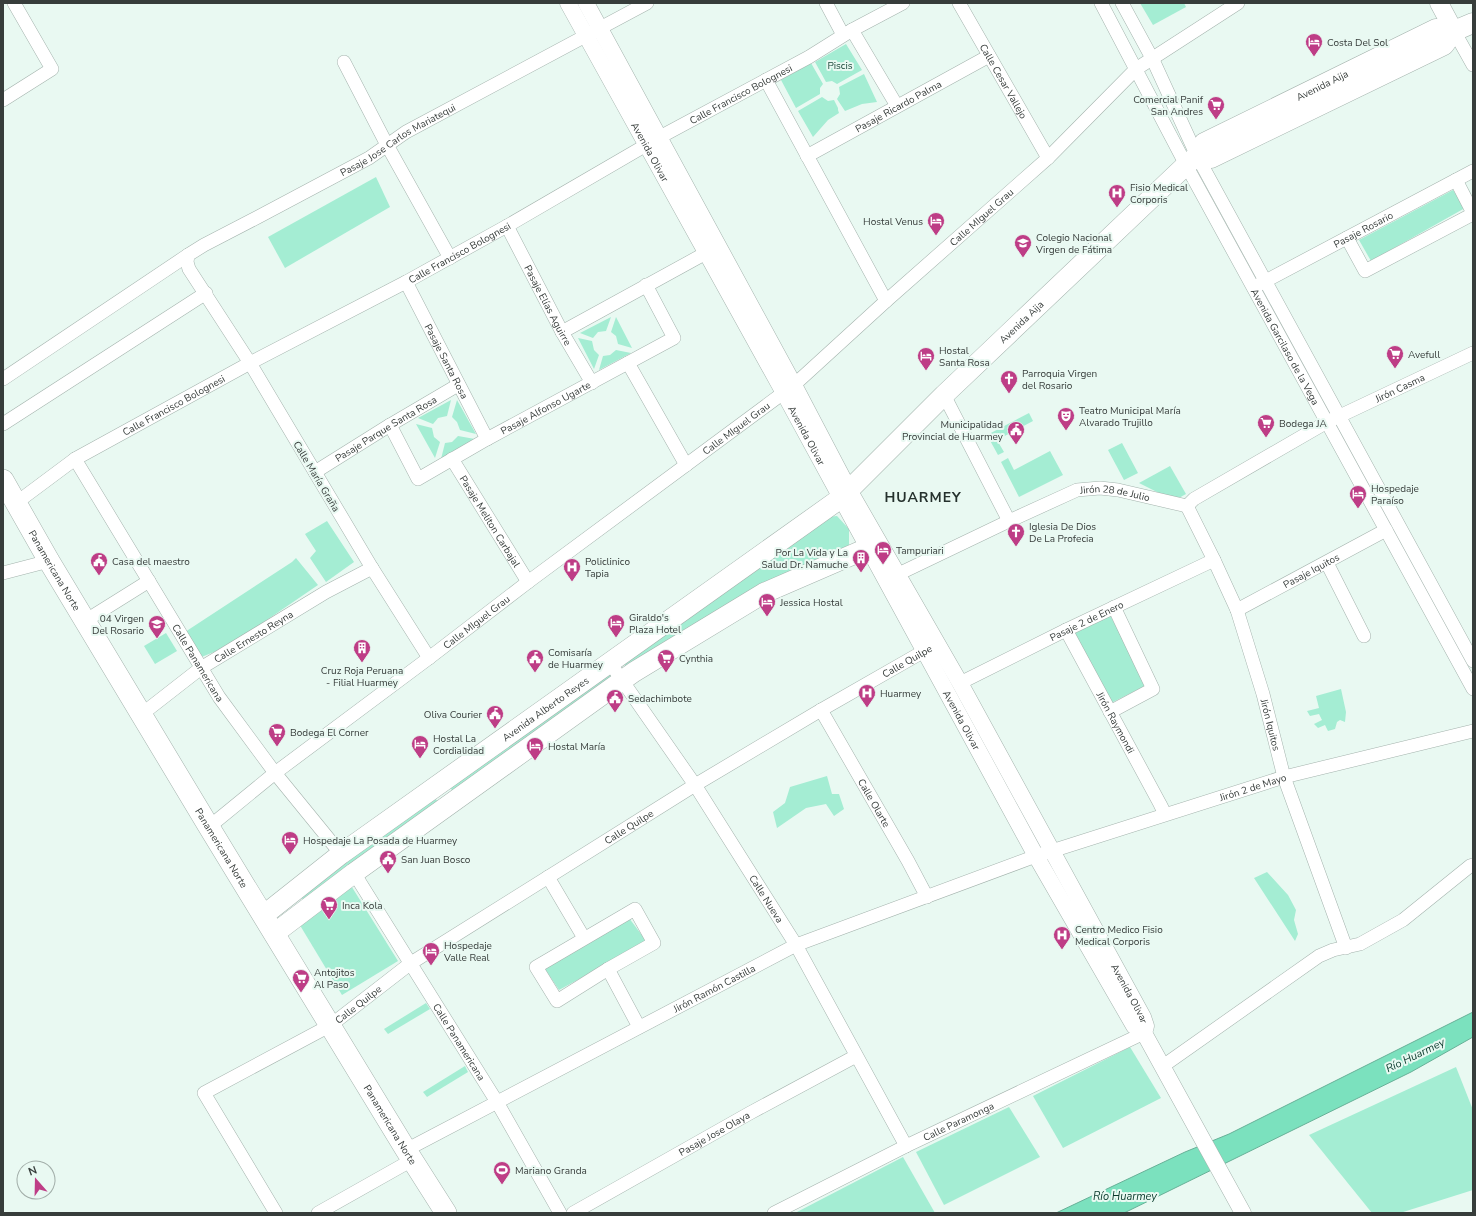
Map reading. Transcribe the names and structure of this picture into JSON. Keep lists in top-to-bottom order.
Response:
{
  "streets": {
    "highway": ["Panamericana Norte"],
    "main road": ["Avenida Aija", "Avenida Alberto Reyes"],
    "street": [
      "Calle Cesar Vallejo",
      "Calle Francisco Bolognesi",
      "Pasaje Ricardo Palma",
      "Pasaje Jose Carlos Mariatequi",
      "Avenida Olivar",
      "Calle MIguel Grau",
      "Pasaje Rosario",
      "Pasaje Elías Aguirre",
      "Avenida Garcilaso de la Vega",
      "Pasaje Santa Rosa",
      "Jirón Casma",
      "Pasaje Alfonso Ugarte",
      "Pasaje Parque Santa Rosa",
      "Calle María Graña",
      "Jirón 28 de Julio",
      "Pasaje Meliton Carbajal",
      "Pasaje Iquitos",
      "Pasaje 2 de Enero",
      "Calle Ernesto Reyna",
      "Calle Quilpe",
      "Calle Panamericana",
      "Jirón Raymondi",
      "Jirón Iquitos",
      "Jirón 2 de Mayo",
      "Calle Olarte",
      "Calle Nueva",
      "Jirón Ramón Castilla",
      "Calle Paramonga",
      "Pasaje Jose Olaya"
    ]
  },
  "crossings": [
    ["Calle Cesar Vallejo", "Pasaje Ricardo Palma"],
    ["Calle Cesar Vallejo", "Calle MIguel Grau"],
    ["Avenida Aija", "Avenida Olivar"],
    ["Avenida Aija", "Avenida Garcilaso de la Vega"],
    ["Avenida Aija", "Avenida Alberto Reyes"],
    ["Calle Francisco Bolognesi", "Avenida Olivar"],
    ["Calle Francisco Bolognesi", "Pasaje Elías Aguirre"],
    ["Calle Francisco Bolognesi", "Pasaje Santa Rosa"],
    ["Calle Francisco Bolognesi", "Calle María Graña"],
    ["Calle Francisco Bolognesi", "Panamericana Norte"],
    ["Calle Francisco Bolognesi", "Calle Panamericana"],
    ["Pasaje Jose Carlos Mariatequi", "Avenida Olivar"],
    ["Avenida Olivar", "Calle MIguel Grau"],
    ["Avenida Olivar", "Jirón 28 de Julio"],
    ["Avenida Olivar", "Pasaje 2 de Enero"],
    ["Avenida Olivar", "Calle Quilpe"],
    ["Avenida Olivar", "Avenida Alberto Reyes"],
    ["Avenida Olivar", "Jirón 2 de Mayo"],
    ["Avenida Olivar", "Jirón Ramón Castilla"],
    ["Avenida Olivar", "Calle Paramonga"],
    ["Calle MIguel Grau", "Avenida Garcilaso de la Vega"],
    ["Calle MIguel Grau", "Calle María Graña"],
    ["Calle MIguel Grau", "Pasaje Meliton Carbajal"],
    ["Calle MIguel Grau", "Panamericana Norte"],
    ["Calle MIguel Grau", "Calle Panamericana"],
    ["Pasaje Rosario", "Avenida Garcilaso de la Vega"],
    ["Pasaje Elías Aguirre", "Pasaje Alfonso Ugarte"],
    ["Avenida Garcilaso de la Vega", "Jirón Casma"],
    ["Avenida Garcilaso de la Vega", "Pasaje Iquitos"],
    ["Pasaje Santa Rosa", "Pasaje Alfonso Ugarte"],
    ["Pasaje Santa Rosa", "Pasaje Parque Santa Rosa"],
    ["Pasaje Alfonso Ugarte", "Pasaje Parque Santa Rosa"],
    ["Pasaje Alfonso Ugarte", "Pasaje Meliton Carbajal"],
    ["Pasaje Parque Santa Rosa", "Calle María Graña"],
    ["Calle María Graña", "Calle Ernesto Reyna"],
    ["Jirón 28 de Julio", "Jirón Iquitos"],
    ["Panamericana Norte", "Calle Ernesto Reyna"],
    ["Panamericana Norte", "Calle Quilpe"],
    ["Panamericana Norte", "Avenida Alberto Reyes"],
    ["Panamericana Norte", "Jirón Ramón Castilla"],
    ["Pasaje Iquitos", "Jirón Iquitos"],
    ["Pasaje 2 de Enero", "Jirón Raymondi"],
    ["Pasaje 2 de Enero", "Jirón Iquitos"],
    ["Calle Ernesto Reyna", "Calle Panamericana"],
    ["Calle Quilpe", "Calle Panamericana"],
    ["Calle Quilpe", "Calle Olarte"],
    ["Calle Quilpe", "Calle Nueva"],
    ["Calle Panamericana", "Avenida Alberto Reyes"],
    ["Calle Panamericana", "Jirón Ramón Castilla"],
    ["Avenida Alberto Reyes", "Calle Nueva"],
    ["Jirón Raymondi", "Jirón 2 de Mayo"],
    ["Jirón Iquitos", "Jirón 2 de Mayo"],
    ["Jirón 2 de Mayo", "Jirón Ramón Castilla"],
    ["Calle Olarte", "Jirón Ramón Castilla"],
    ["Calle Nueva", "Jirón Ramón Castilla"],
    ["Calle Nueva", "Calle Paramonga"],
    ["Calle Nueva", "Pasaje Jose Olaya"]
  ],
  "districts": ["HUARMEY"],
  "water": ["Río Huarmey"],
  "parks": ["Piscis"],
  "places": {
    "hotel": [
      "Costa Del Sol",
      "Hostal Venus",
      "Hostal Santa Rosa",
      "Hospedaje Paraíso",
      "Tampuriari",
      "Jessica Hostal",
      "Giraldo's Plaza Hotel",
      "Hostal La Cordialidad",
      "Hostal María",
      "Hospedaje La Posada de Huarmey",
      "Hospedaje Valle Real"
    ],
    "supermarket": [
      "Comercial Panif San Andres",
      "Avefull",
      "Bodega JA",
      "Cynthia",
      "Bodega El Corner",
      "Inca Kola",
      "Antojitos Al Paso"
    ],
    "hospital": [
      "Fisio Medical Corporis",
      "Policlinico Tapia",
      "Huarmey",
      "Centro Medico Fisio Medical Corporis"
    ],
    "school or university": ["Colegio Nacional Virgen de Fátima", "04 Virgen Del Rosario"],
    "church": ["Parroquia Virgen del Rosario", "Iglesia De Dios De La Profecia"],
    "theatre": ["Teatro Municipal María Alvarado Trujillo"],
    "public building": [
      "Municipalidad Provincial de Huarmey",
      "Casa del maestro",
      "Comisaría de Huarmey",
      "Sedachimbote",
      "Oliva Courier",
      "San Juan Bosco"
    ],
    "building": ["Por La Vida y La Salud Dr. Namuche", "Cruz Roja Peruana - Filial Huarmey"],
    "sports": ["Mariano Granda"]
  },
  "north": "top"
}
